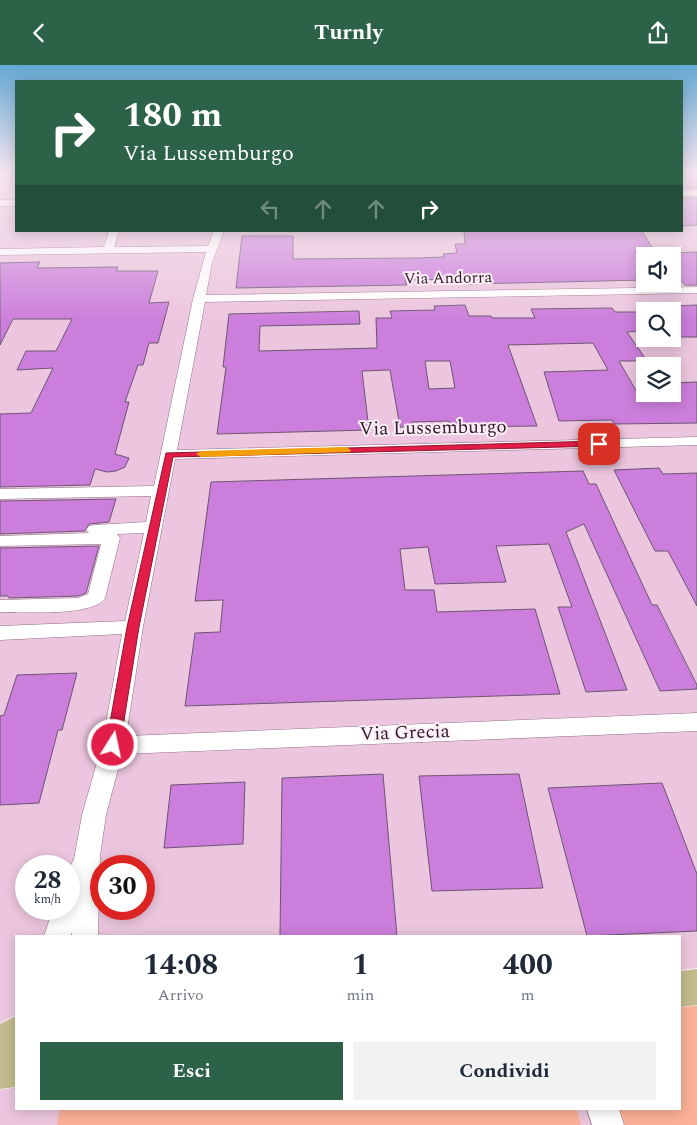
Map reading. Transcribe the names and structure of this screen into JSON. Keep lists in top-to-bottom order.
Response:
{
  "streets": {
    "street": ["Via Andorra", "Via Lussemburgo", "Via Grecia"]
  },
  "page": {
    "header": "Turnly",
    "turn": ["180 m", "Via Lussemburgo"],
    "speed": "28 km/h",
    "limit": "30",
    "eta": [
      "14:08",
      "Arrivo",
      "1",
      "min",
      "400",
      "m"
    ],
    "buttons": ["Esci", "Condividi"]
  }
}
